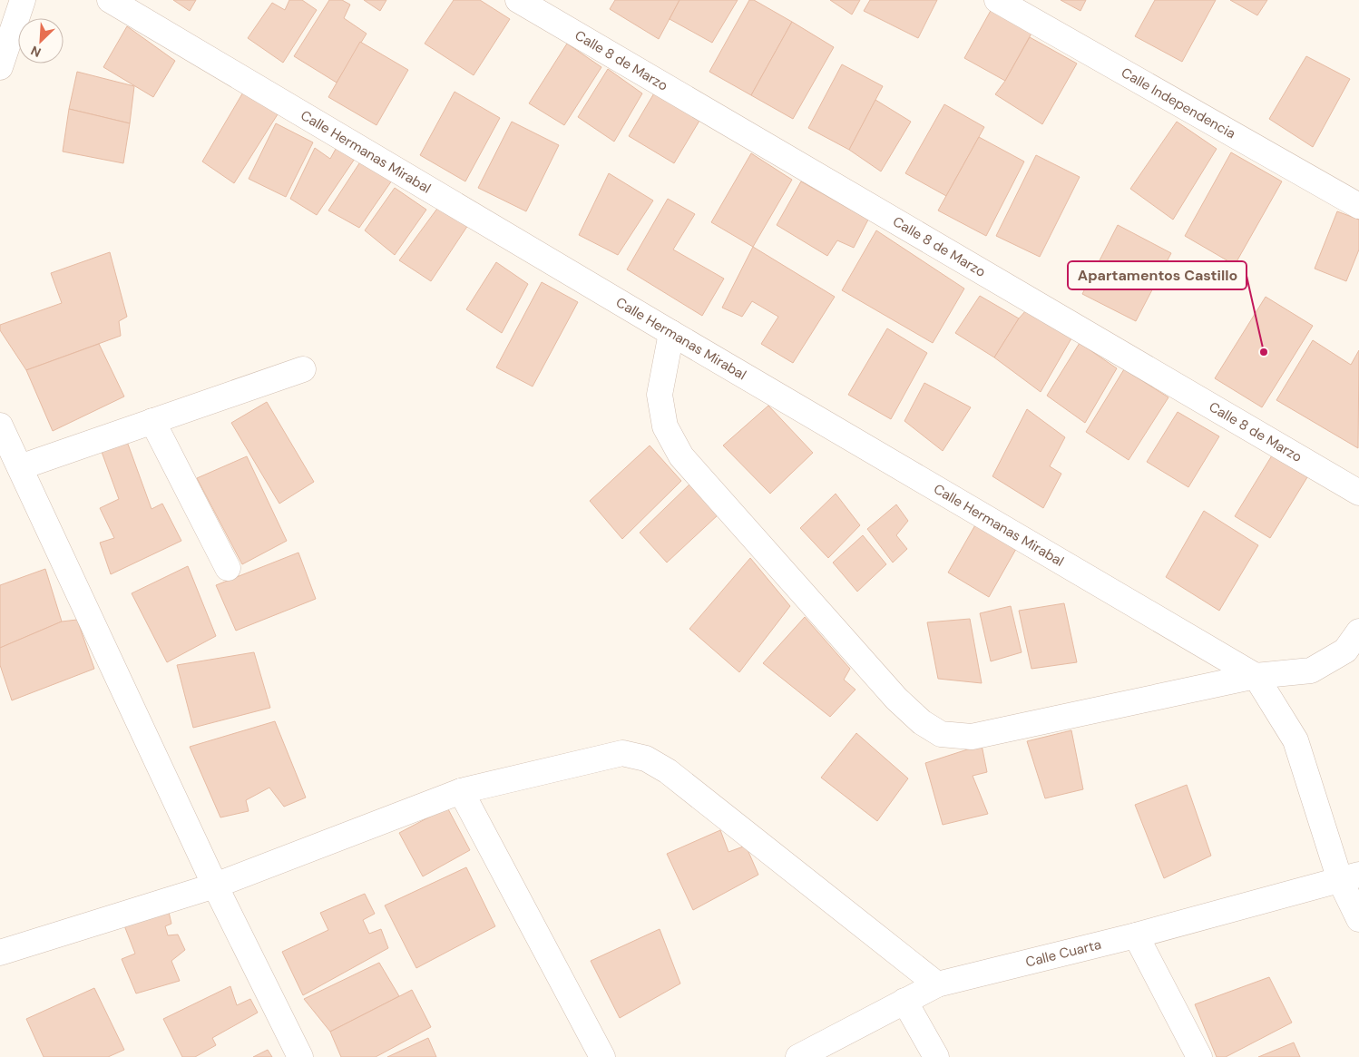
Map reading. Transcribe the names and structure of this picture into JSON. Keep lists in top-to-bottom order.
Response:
{
  "streets": {
    "street": [
      "Calle 8 de Marzo",
      "Calle Independencia",
      "Calle Hermanas Mirabal",
      "Calle Cuarta"
    ]
  },
  "places": ["Apartamentos Castillo"],
  "north": "bottom left"
}
